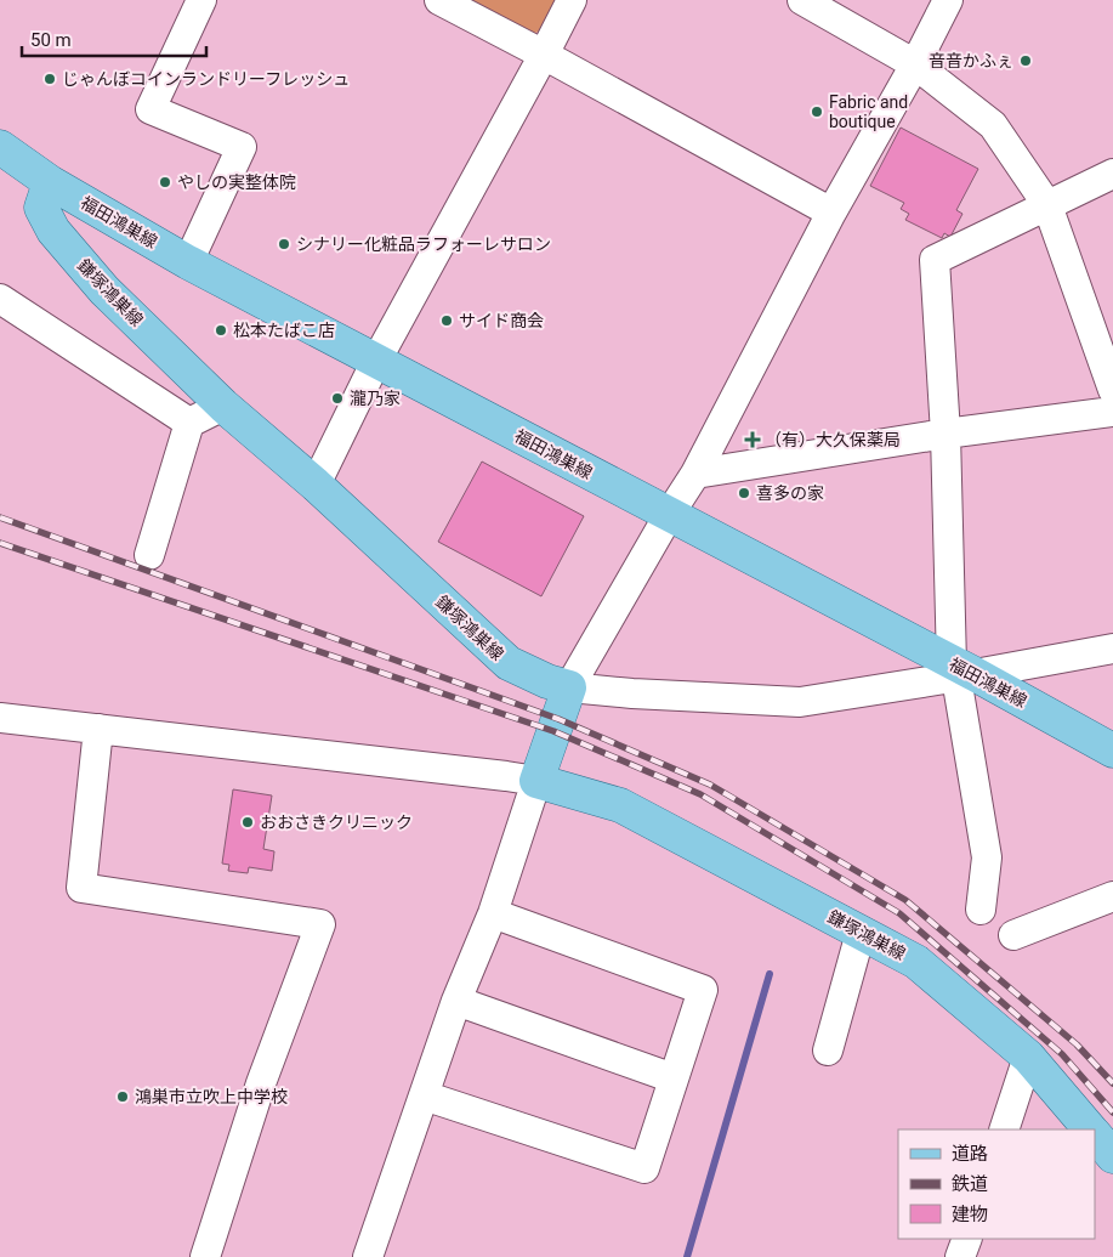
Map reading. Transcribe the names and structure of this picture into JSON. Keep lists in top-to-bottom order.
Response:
{
  "streets": {
    "main road": ["福田鴻巣線", "鎌塚鴻巣線"]
  },
  "crossings": [
    ["福田鴻巣線", "鎌塚鴻巣線"]
  ],
  "places": {
    "other": [
      "音音かふぇ",
      "じゃんぼコインランドリーフレッシュ",
      "Fabric and boutique",
      "やしの実整体院",
      "シナリー化粧品ラフォーレサロン",
      "サイド商会",
      "松本たばこ店",
      "瀧乃家",
      "喜多の家",
      "おおさきクリニック",
      "鴻巣市立吹上中学校"
    ],
    "health": ["（有）大久保薬局"]
  },
  "legend": ["道路", "鉄道", "建物"],
  "scale_bar": "50 m"
}
